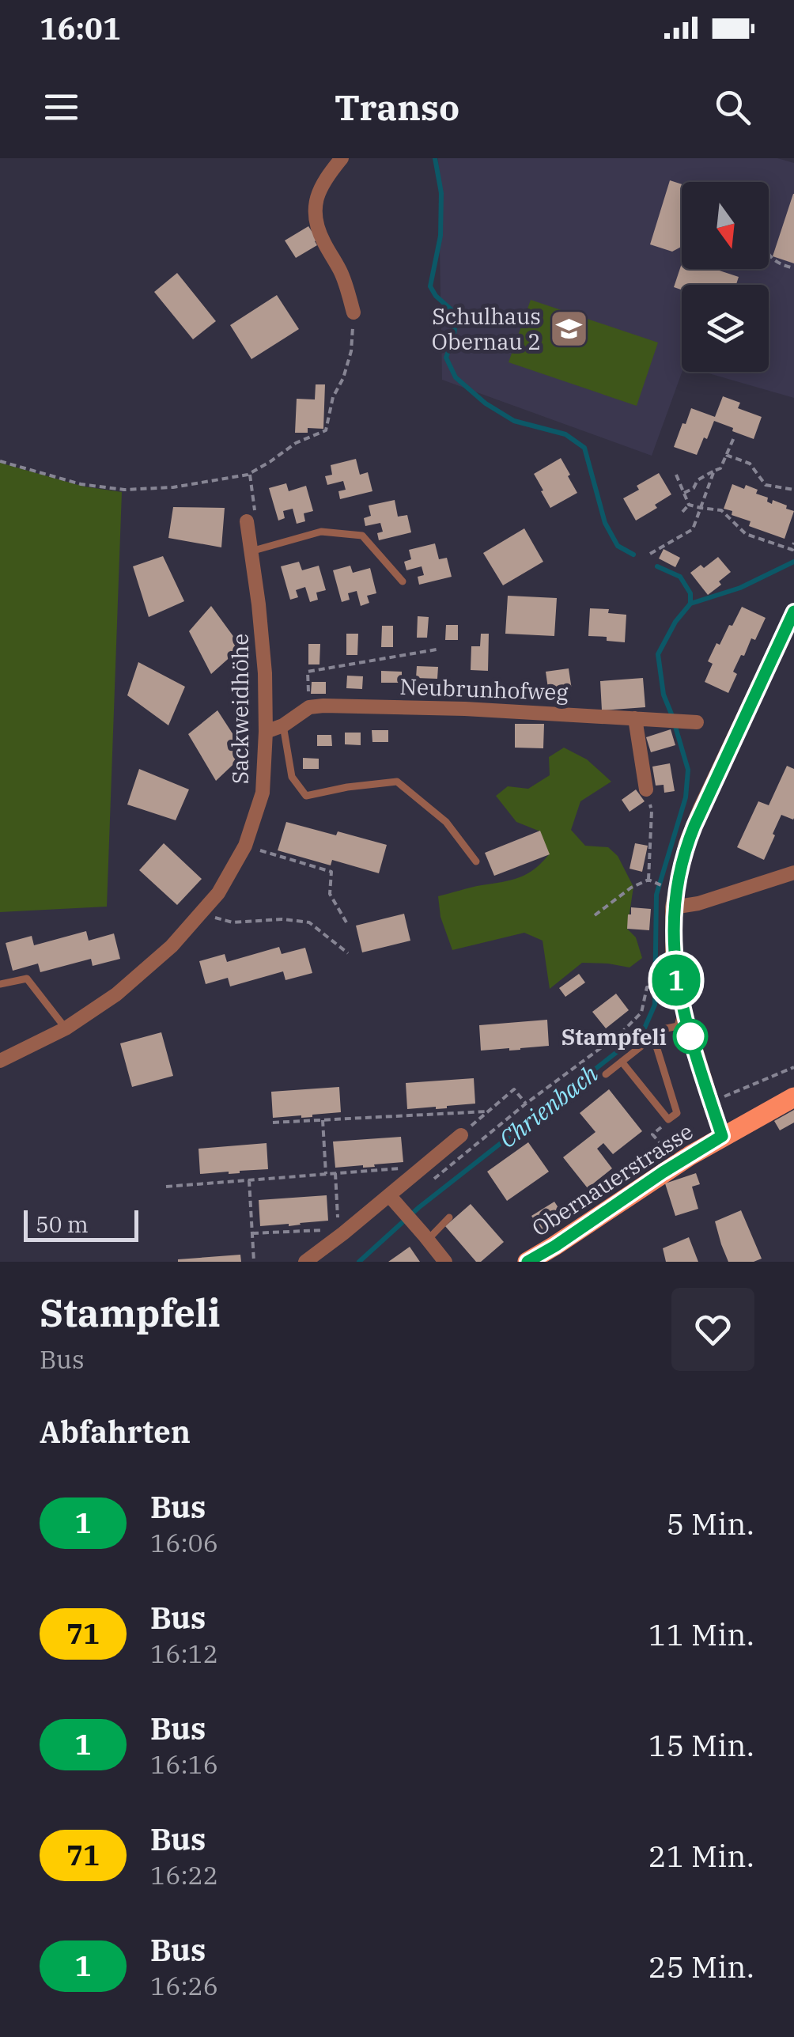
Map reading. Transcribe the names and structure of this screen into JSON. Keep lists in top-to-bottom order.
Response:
{
  "streets": {
    "main road": ["Obernauerstrasse"],
    "street": ["Neubrunhofweg", "Sackweidhöhe"]
  },
  "water": ["Chrienbach"],
  "places": {
    "school or university": ["Schulhaus Obernau 2"],
    "other": ["Stampfeli"]
  },
  "lines": ["bus line 1"],
  "scale_bar": "50 m",
  "north": "bottom",
  "page": {
    "status": "16:01",
    "header": "Transo",
    "on_map": "1",
    "scale": "50 m",
    "heading": [
      ["Stampfeli", "Bus"],
      "Abfahrten"
    ],
    "list": [
      {
        "mark": "1",
        "name": "Bus",
        "note": "16:06",
        "value": "5 Min."
      },
      {
        "mark": "71",
        "name": "Bus",
        "note": "16:12",
        "value": "11 Min."
      },
      {
        "mark": "1",
        "name": "Bus",
        "note": "16:16",
        "value": "15 Min."
      },
      {
        "mark": "71",
        "name": "Bus",
        "note": "16:22",
        "value": "21 Min."
      },
      {
        "mark": "1",
        "name": "Bus",
        "note": "16:26",
        "value": "25 Min."
      }
    ]
  }
}
